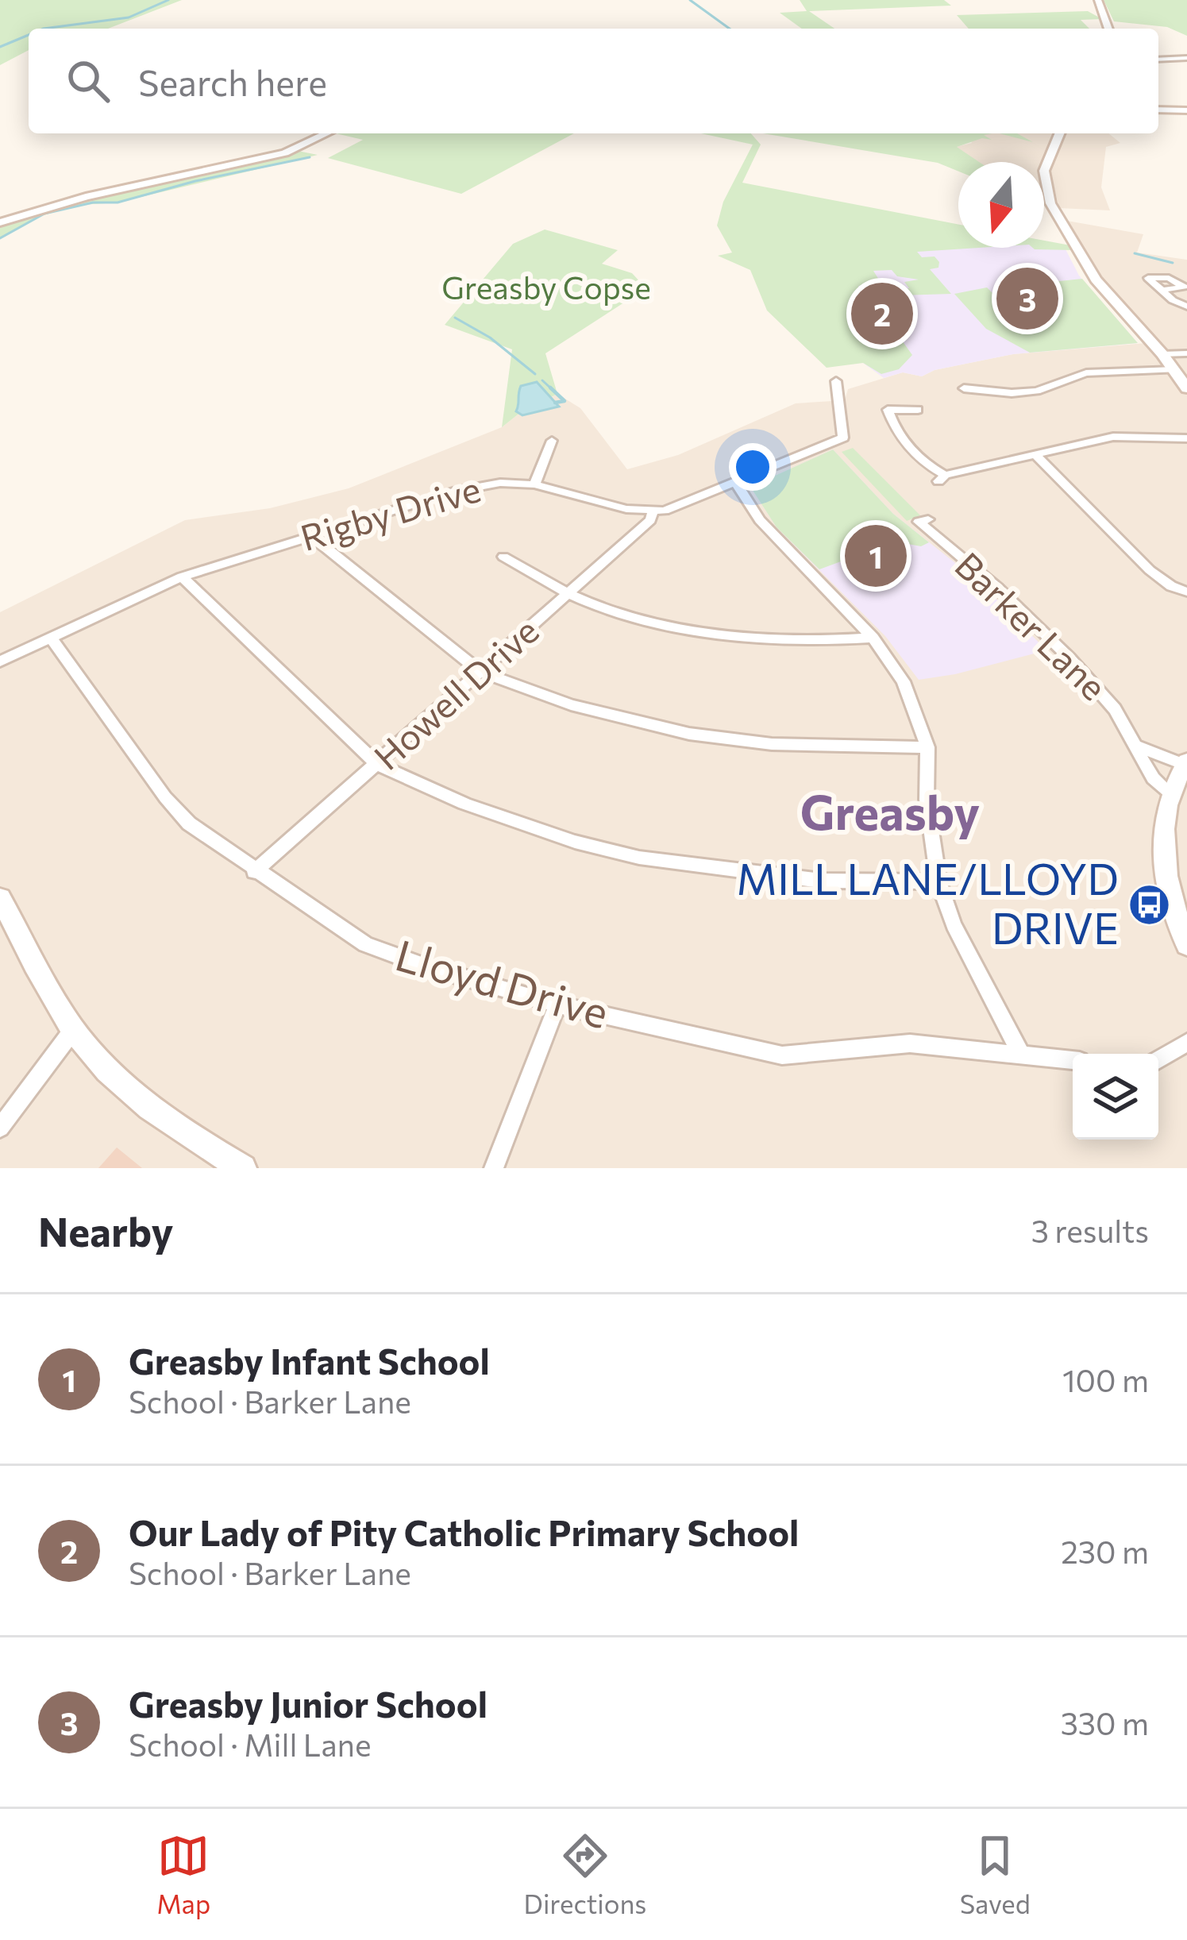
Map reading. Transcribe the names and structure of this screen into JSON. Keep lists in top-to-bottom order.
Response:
{
  "streets": {
    "street": [
      "Rigby Drive",
      "Barker Lane",
      "Howell Drive",
      "Lloyd Drive"
    ]
  },
  "crossings": [
    ["Rigby Drive", "Howell Drive"],
    ["Rigby Drive", "Lloyd Drive"],
    ["Howell Drive", "Lloyd Drive"]
  ],
  "districts": ["Greasby"],
  "parks": ["Greasby Copse"],
  "places": {
    "bus stop": ["MILL LANE/LLOYD DRIVE"]
  },
  "north": "bottom",
  "page": {
    "search": "Search here",
    "pins": ["3", "2", "1"],
    "heading": ["Nearby", "3 results"],
    "list": [
      {
        "mark": "1",
        "name": "Greasby Infant School",
        "note": "School · Barker Lane",
        "value": "100 m"
      },
      {
        "mark": "2",
        "name": "Our Lady of Pity Catholic Primary School",
        "note": "School · Barker Lane",
        "value": "230 m"
      },
      {
        "mark": "3",
        "name": "Greasby Junior School",
        "note": "School · Mill Lane",
        "value": "330 m"
      }
    ],
    "nav": ["Map", "Directions", "Saved"]
  }
}
